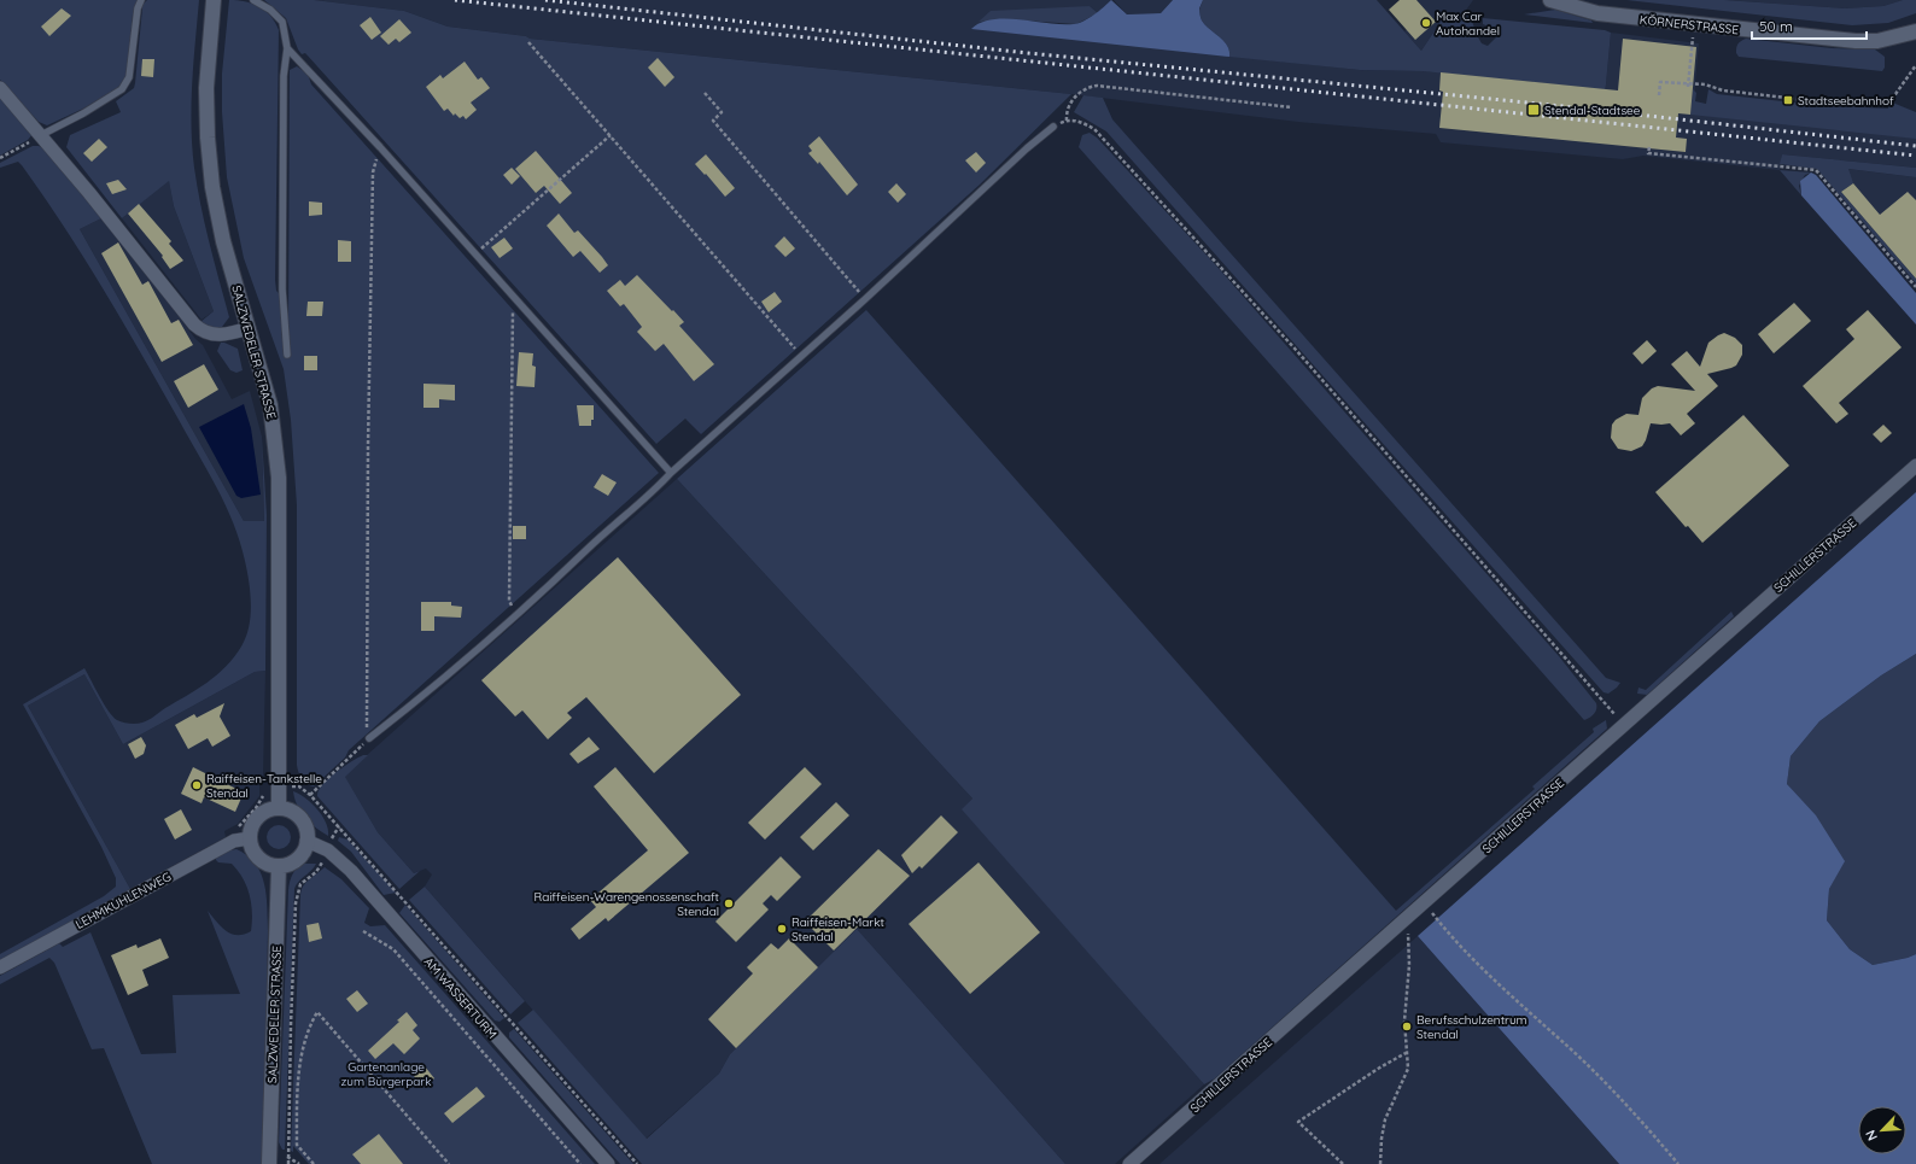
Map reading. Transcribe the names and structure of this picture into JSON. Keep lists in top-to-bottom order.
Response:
{
  "streets": {
    "main road": ["KÖRNERSTRASSE", "SALZWEDELER STRASSE"],
    "street": ["SCHILLERSTRASSE", "LEHMKUHLENWEG", "AM WASSERTURM"]
  },
  "crossings": [
    ["SALZWEDELER STRASSE", "LEHMKUHLENWEG"],
    ["SALZWEDELER STRASSE", "AM WASSERTURM"],
    ["LEHMKUHLENWEG", "AM WASSERTURM"]
  ],
  "parks": ["Gartenanlage zum Bürgerpark"],
  "places": {
    "other": [
      "Max Car Autohandel",
      "Raiffeisen-Tankstelle Stendal",
      "Raiffeisen-Warengenossenschaft Stendal",
      "Raiffeisen-Markt Stendal",
      "Berufsschulzentrum Stendal"
    ],
    "transit": ["Stadtseebahnhof", "Stendal-Stadtsee"]
  },
  "scale_bar": "50 m",
  "north": "bottom left"
}
